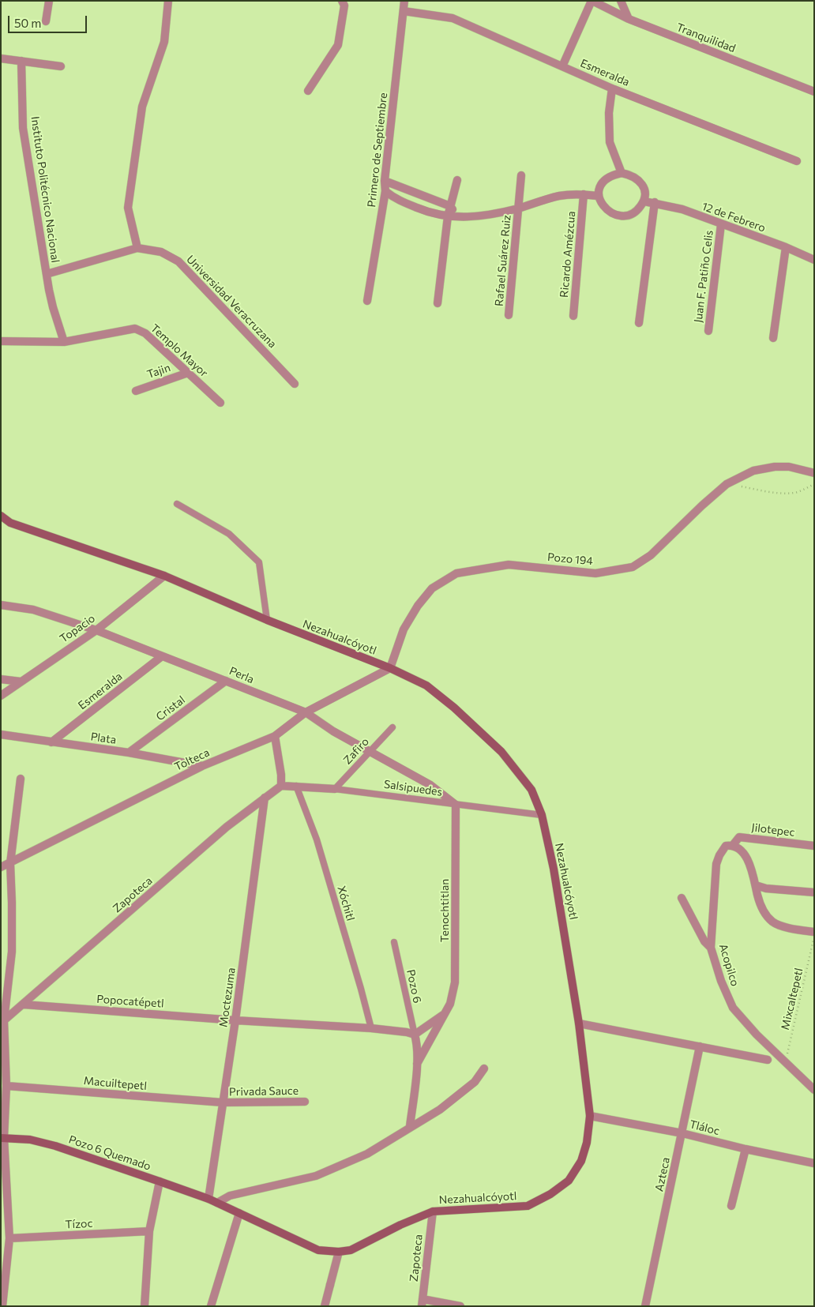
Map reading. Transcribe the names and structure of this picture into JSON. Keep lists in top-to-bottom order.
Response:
{
  "streets": {
    "main road": ["Nezahualcóyotl", "Pozo 6 Quemado"],
    "street": [
      "Tranquilidad",
      "Esmeralda",
      "Primero de Septiembre",
      "Instituto Politécnico Nacional",
      "12 de Febrero",
      "Ricardo Amézcua",
      "Rafael Suárez Ruiz",
      "Juan F. Patiño Celis",
      "Universidad Veracruzana",
      "Templo Mayor",
      "Tajin",
      "Pozo 194",
      "Topacio",
      "Perla",
      "Cristal",
      "Plata",
      "Tolteca",
      "Salsipuedes",
      "Jilotepec",
      "Zapoteca",
      "Tenochtitlan",
      "Acopilco",
      "Moctezuma",
      "Popocatépetl",
      "Macuiltepetl",
      "Privada Sauce",
      "Tláloc",
      "Azteca",
      "Tízoc"
    ],
    "lane": ["Zafiro", "Xóchitl", "Pozo 6"],
    "path": ["Mixcaltepetl"]
  },
  "crossings": [
    ["Esmeralda", "Primero de Septiembre"],
    ["Esmeralda", "Perla"],
    ["Esmeralda", "Plata"],
    ["Instituto Politécnico Nacional", "Templo Mayor"],
    ["12 de Febrero", "Juan F. Patiño Celis"],
    ["Templo Mayor", "Tajin"],
    ["Pozo 194", "Nezahualcóyotl"],
    ["Pozo 194", "Tolteca"],
    ["Topacio", "Nezahualcóyotl"],
    ["Topacio", "Perla"],
    ["Nezahualcóyotl", "Tolteca"],
    ["Nezahualcóyotl", "Salsipuedes"],
    ["Nezahualcóyotl", "Zapoteca"],
    ["Nezahualcóyotl", "Moctezuma"],
    ["Nezahualcóyotl", "Tláloc"],
    ["Nezahualcóyotl", "Pozo 6 Quemado"],
    ["Perla", "Cristal"],
    ["Perla", "Zafiro"],
    ["Perla", "Tolteca"],
    ["Perla", "Salsipuedes"],
    ["Perla", "Tenochtitlan"],
    ["Cristal", "Plata"],
    ["Plata", "Tolteca"],
    ["Zafiro", "Salsipuedes"],
    ["Salsipuedes", "Zapoteca"],
    ["Salsipuedes", "Xóchitl"],
    ["Salsipuedes", "Tenochtitlan"],
    ["Jilotepec", "Acopilco"],
    ["Zapoteca", "Moctezuma"],
    ["Zapoteca", "Popocatépetl"],
    ["Acopilco", "Mixcaltepetl"],
    ["Moctezuma", "Popocatépetl"],
    ["Moctezuma", "Macuiltepetl"],
    ["Moctezuma", "Privada Sauce"],
    ["Moctezuma", "Pozo 6 Quemado"],
    ["Macuiltepetl", "Privada Sauce"],
    ["Tláloc", "Azteca"]
  ],
  "scale_bar": "50 m"
}
